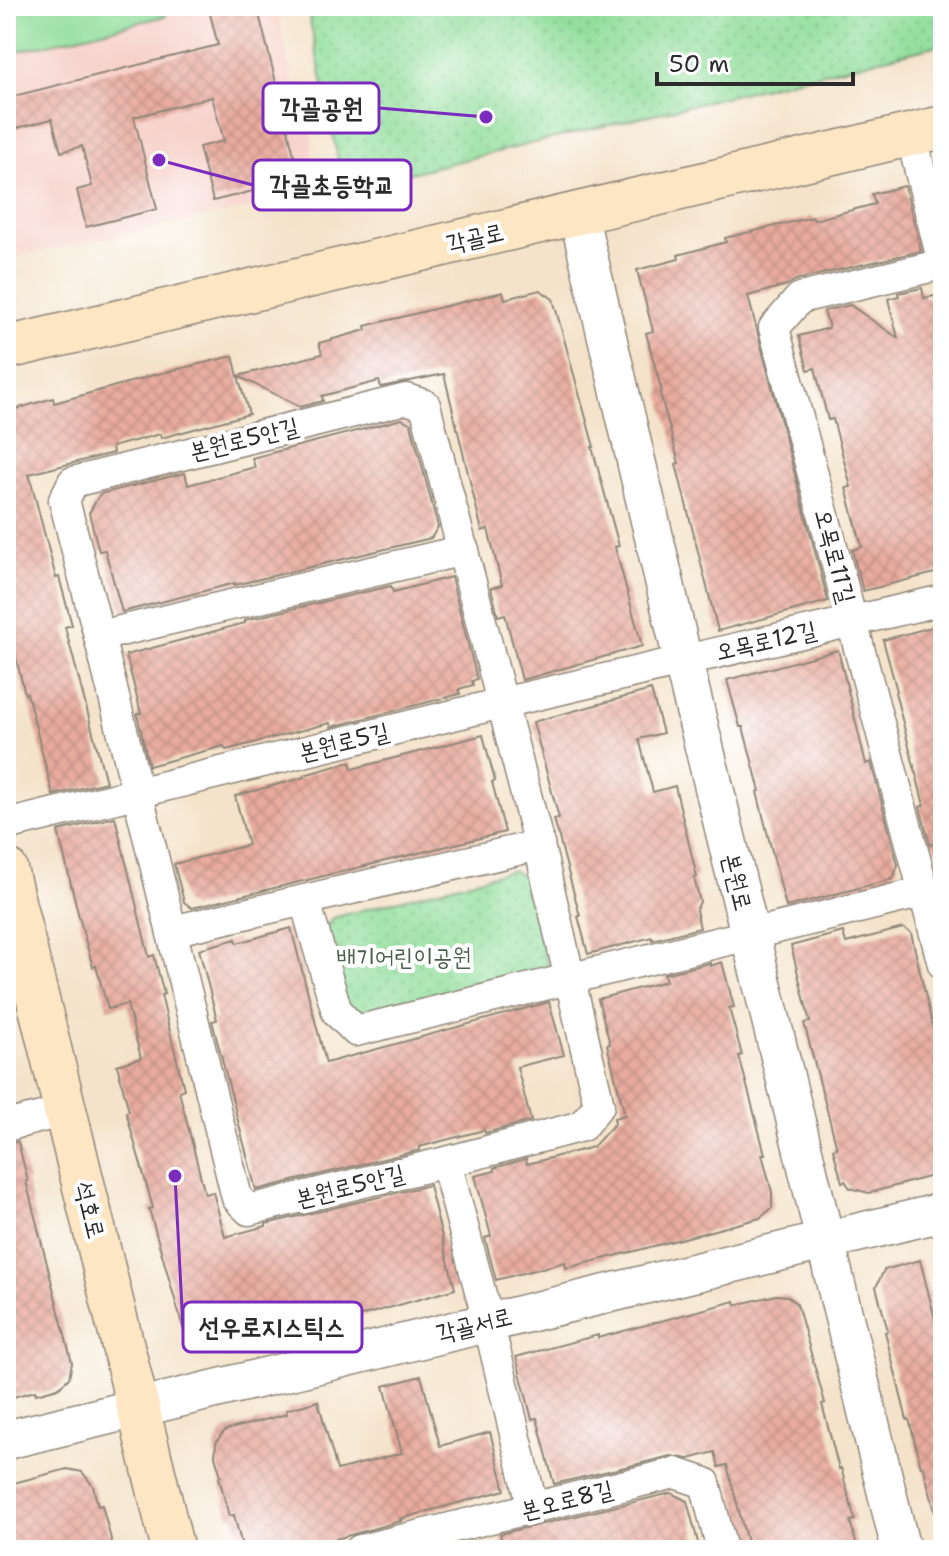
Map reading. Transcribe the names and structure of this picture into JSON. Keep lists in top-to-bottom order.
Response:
{
  "streets": {
    "main road": ["각골로", "석호로"],
    "street": [
      "본원로5안길",
      "오목로11길",
      "오목로12길",
      "본원로5길",
      "본원로",
      "각골서로",
      "본오로8길"
    ]
  },
  "crossings": [
    ["각골로", "본원로"],
    ["본원로5안길", "본원로5길"],
    ["오목로11길", "오목로12길"],
    ["오목로12길", "본원로5길"],
    ["오목로12길", "본원로"],
    ["본원로5길", "본원로"],
    ["본원로", "각골서로"],
    ["석호로", "각골서로"]
  ],
  "parks": ["배기어린이공원"],
  "places": ["각골공원", "각골초등학교", "선우로지스틱스"],
  "scale_bar": "50 m"
}
